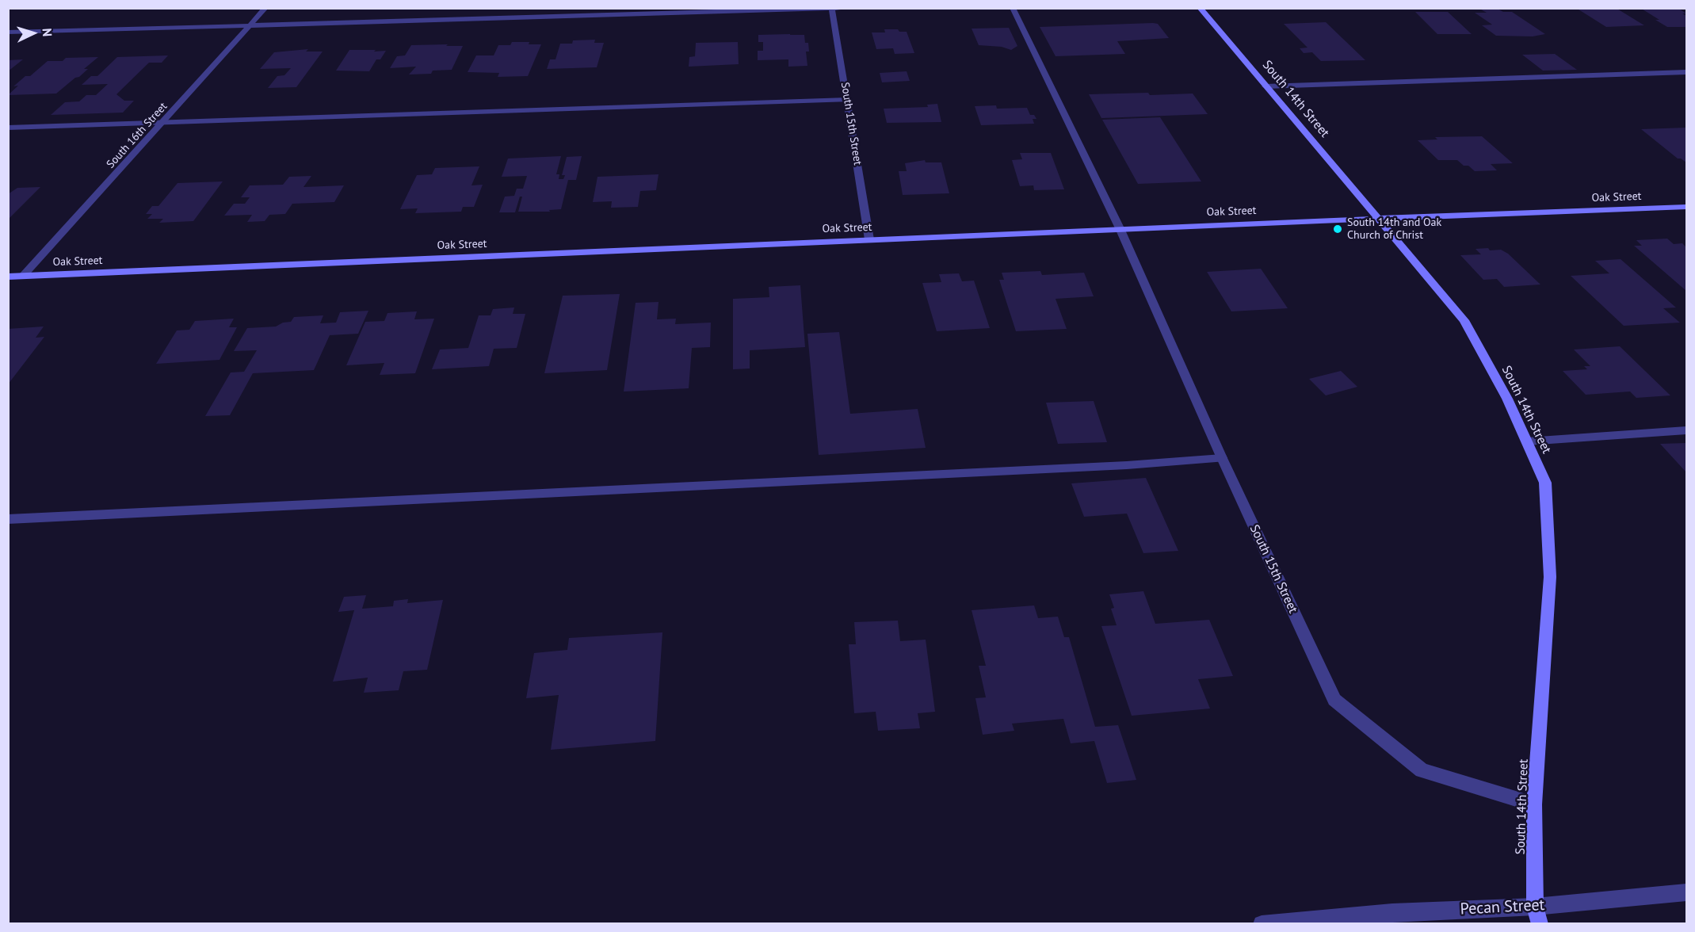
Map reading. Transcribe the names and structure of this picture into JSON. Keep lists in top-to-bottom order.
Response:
{
  "streets": {
    "street": [
      "South 14th Street",
      "South 15th Street",
      "South 16th Street",
      "Oak Street",
      "Pecan Street"
    ]
  },
  "crossings": [
    ["South 14th Street", "South 15th Street"],
    ["South 14th Street", "Oak Street"],
    ["South 14th Street", "Pecan Street"],
    ["South 15th Street", "Oak Street"],
    ["South 16th Street", "Oak Street"]
  ],
  "places": ["South 14th and Oak Church of Christ"],
  "north": "right"
}
